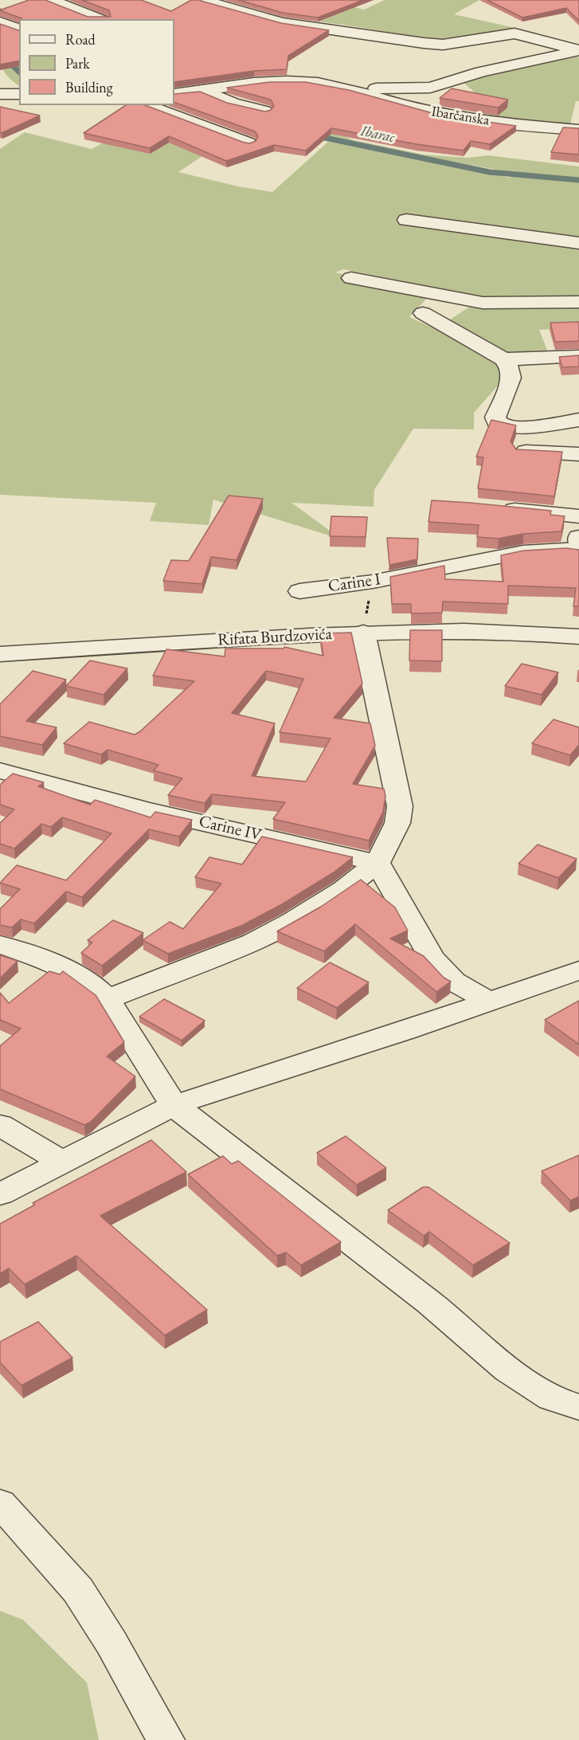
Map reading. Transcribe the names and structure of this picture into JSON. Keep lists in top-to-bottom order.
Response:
{
  "streets": {
    "street": [
      "Ibarčanska",
      "Carine I",
      "Rifata Burdzovića",
      "Carine IV"
    ]
  },
  "water": ["Ibarac"],
  "legend": ["Road", "Park", "Building"]
}
